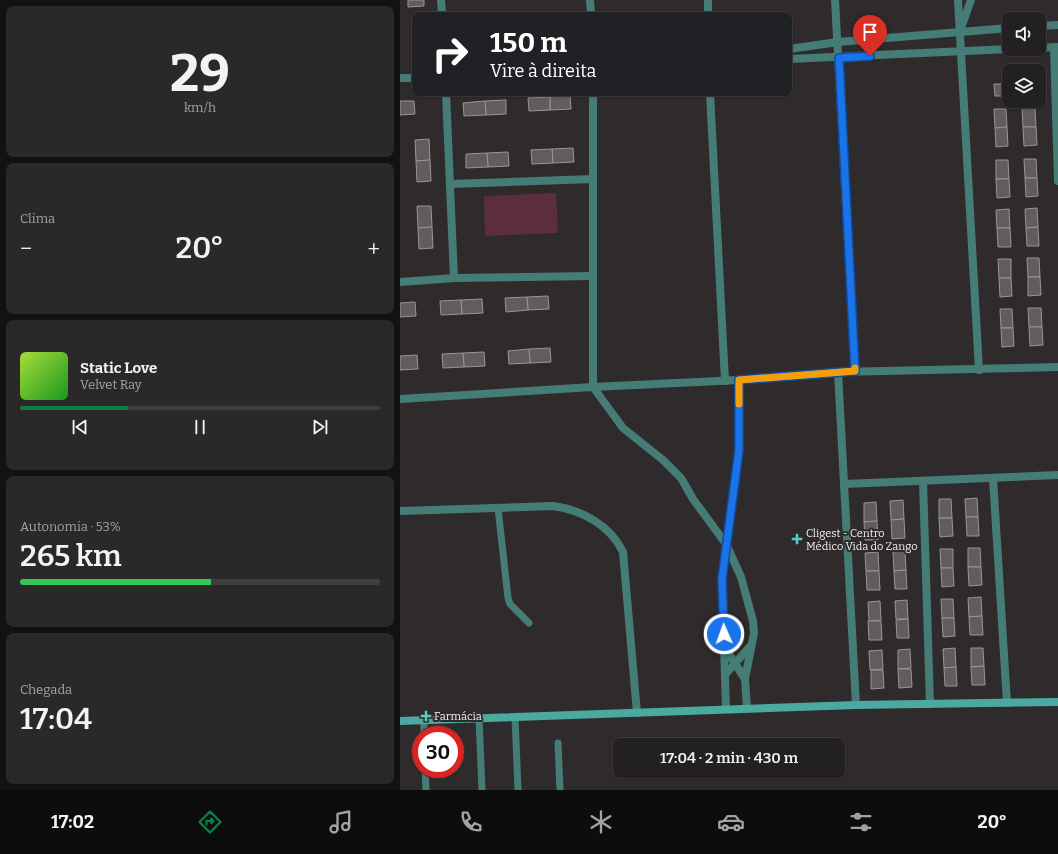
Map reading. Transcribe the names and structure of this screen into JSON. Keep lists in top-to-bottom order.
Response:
{
  "places": {
    "health": ["Cligest - Centro Médico Vida do Zango", "Farmácia"]
  },
  "page": {
    "tile": [
      ["29", "km/h"],
      "Clima",
      ["Autonomia · 53%", "265 km"],
      ["Chegada", "17:04"]
    ],
    "turn": ["150 m", "Vire à direita"],
    "heat": ["−", "20°", "+"],
    "song": ["Static Love", "Velvet Ray"],
    "limit": "30",
    "trip": "17:04 · 2 min · 430 m",
    "tabs": ["17:02", "20°"]
  }
}
